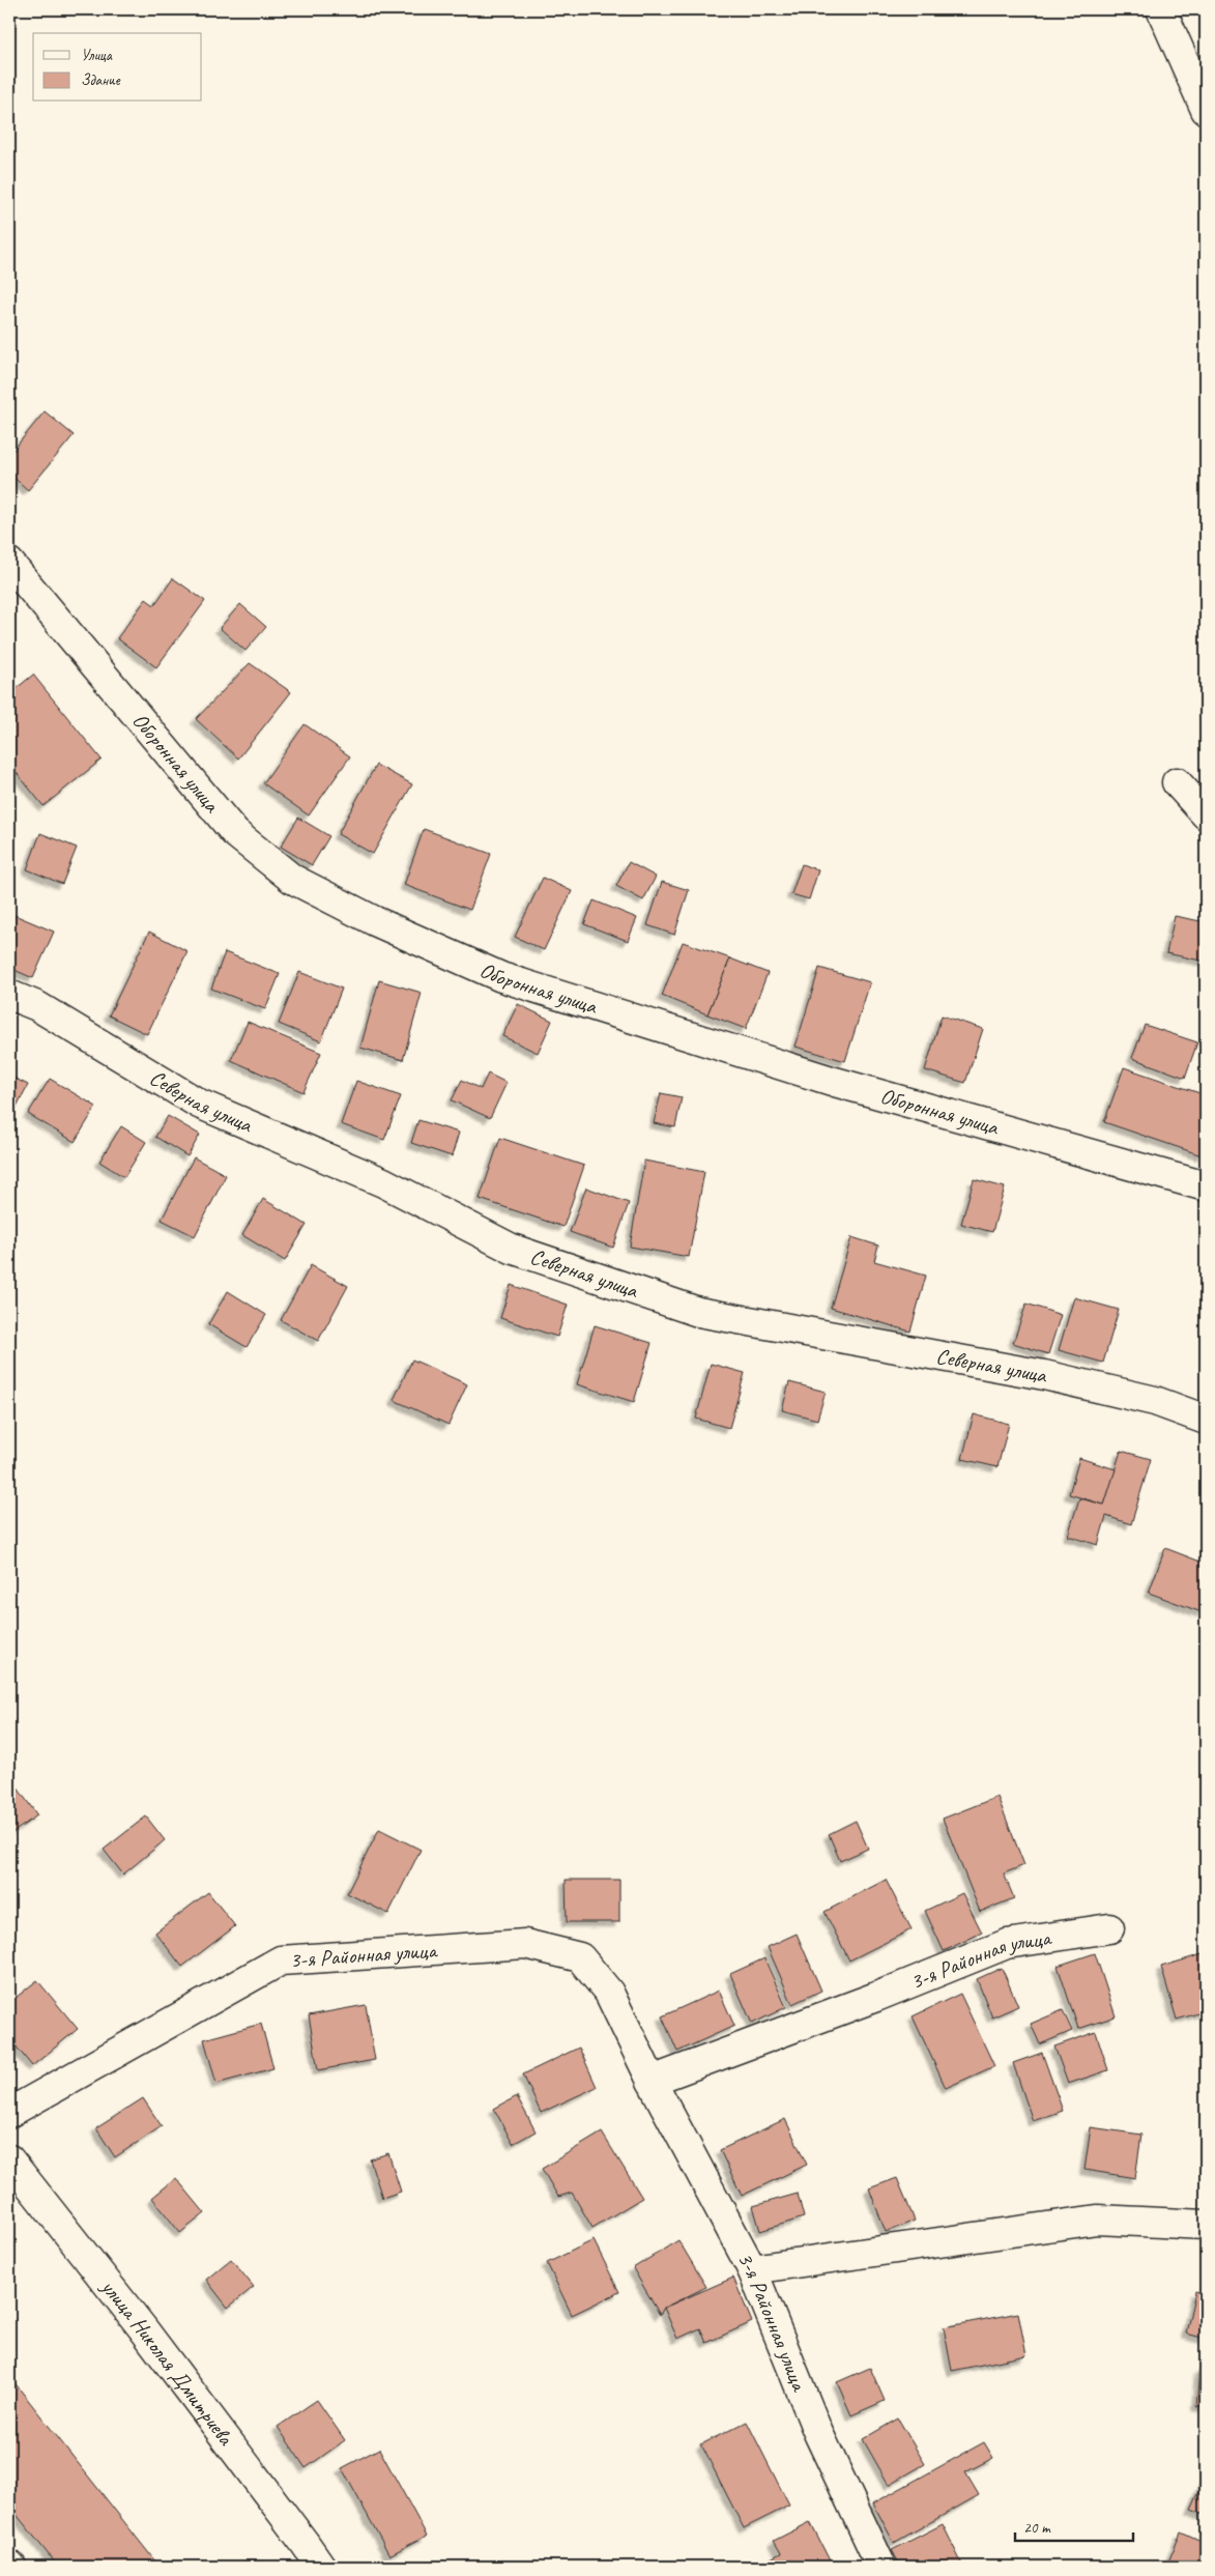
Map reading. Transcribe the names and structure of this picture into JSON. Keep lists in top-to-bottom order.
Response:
{
  "streets": {
    "street": [
      "Оборонная улица",
      "Северная улица",
      "3-я Районная улица",
      "улица Николая Дмитриева"
    ]
  },
  "legend": ["Улица", "Здание"],
  "scale_bar": "20 m"
}
